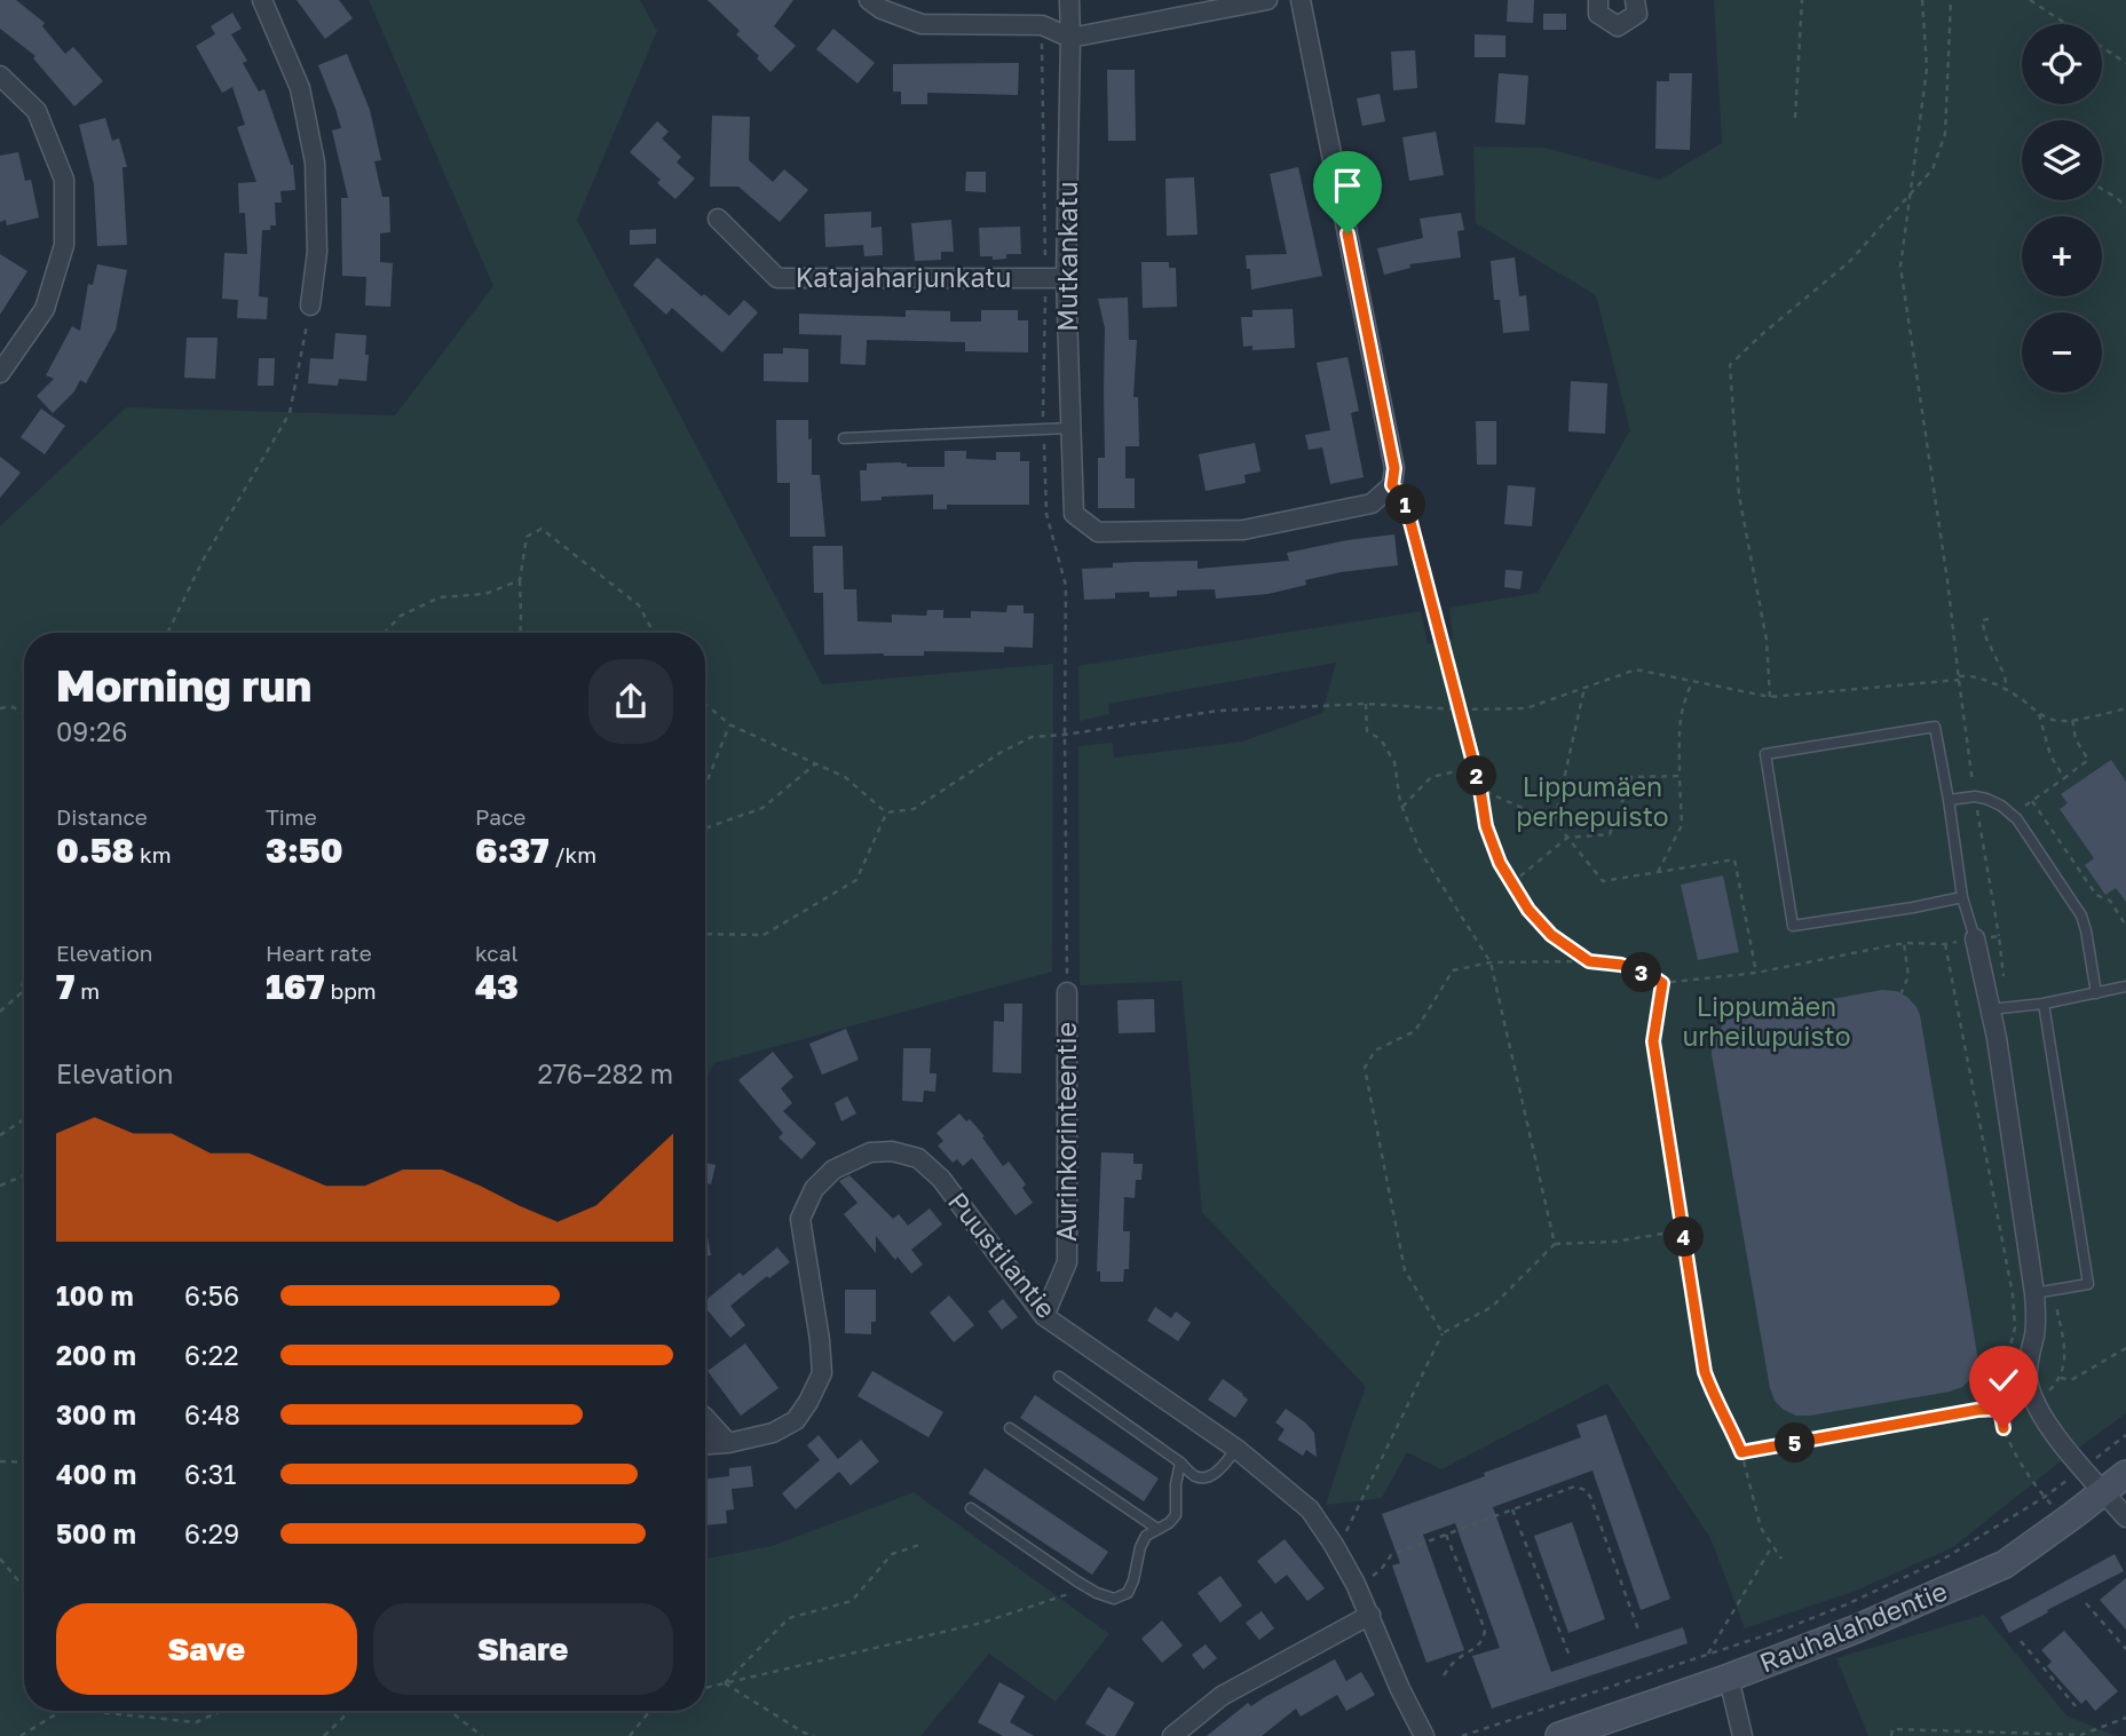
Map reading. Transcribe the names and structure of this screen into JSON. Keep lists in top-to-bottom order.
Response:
{
  "streets": {
    "main road": ["Rauhalahdentie"],
    "street": [
      "Mutkankatu",
      "Katajaharjunkatu",
      "Aurinkorinteentie",
      "Puustilantie"
    ]
  },
  "crossings": [
    ["Mutkankatu", "Katajaharjunkatu"],
    ["Aurinkorinteentie", "Puustilantie"]
  ],
  "parks": ["Lippumäen perhepuisto", "Lippumäen urheilupuisto"],
  "page": {
    "map_buttons": ["+", "−"],
    "pins": [
      "1",
      "2",
      "3",
      "4",
      "5"
    ],
    "heading": ["Morning run", "09:26"],
    "stats": [
      ["Distance", "0.58 km"],
      ["Time", "3:50"],
      ["Pace", "6:37 /km"],
      ["Elevation", "7 m"],
      ["Heart rate", "167 bpm"],
      ["kcal", "43"]
    ],
    "chart": ["Elevation", "276–282 m"],
    "list": [
      {
        "name": "100 m",
        "note": "6:56"
      },
      {
        "name": "200 m",
        "note": "6:22"
      },
      {
        "name": "300 m",
        "note": "6:48"
      },
      {
        "name": "400 m",
        "note": "6:31"
      },
      {
        "name": "500 m",
        "note": "6:29"
      }
    ],
    "buttons": ["Save", "Share"]
  }
}
